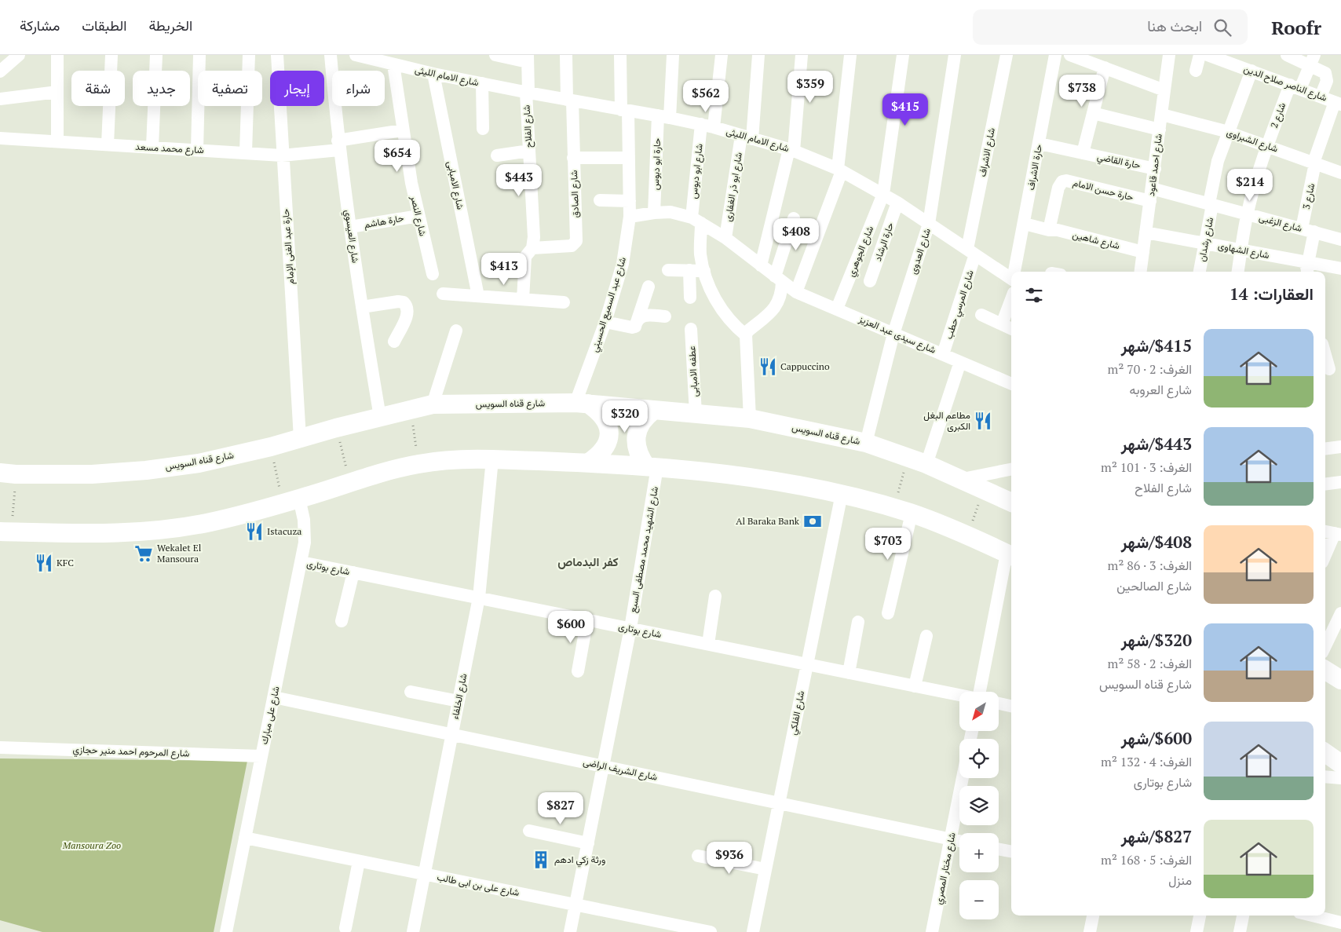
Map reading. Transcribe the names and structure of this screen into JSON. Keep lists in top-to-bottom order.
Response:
{
  "streets": {
    "main road": ["شارع قناه السويس"],
    "street": [
      "شارع الامام الليثى",
      "شارع الناصر صلاح الدين",
      "شارع 2",
      "شارع الفلاح",
      "شارع الشبراوى",
      "شارع محمد مسعد",
      "شارع الاشراف",
      "حارة القاضي",
      "حارة ابو دبوس",
      "شارع احمد قاعود",
      "حارة الاشراف",
      "شارع ابو دبوس",
      "شارع الامبابى",
      "شارع ابو ذر الغفارى",
      "حارة حسن الامام",
      "شارع الصادق",
      "شارع 3",
      "شارع النصر",
      "حارة هاشم",
      "شارع الزغبى",
      "شارع العيسوي",
      "شارع رشدان",
      "شارع شاهين",
      "حارة الرشاد",
      "حارة عبد الغنى الإمام",
      "شارع الشهاوى",
      "شارع الجوهري",
      "شارع العدوى",
      "شارع عبد السميع الحسيني",
      "شارع المرسي حطب",
      "شارع سيدى عبد العزيز",
      "عطفه الامبابى",
      "شارع الشهيد محمد مصطفى السبع",
      "شارع بوتارى",
      "شارع الخلفاء",
      "شارع الفلكي",
      "شارع على مبارك",
      "شارع المرحوم احمد منير حجازي",
      "شارع الشريف الراضى",
      "شارع مختار المصري",
      "شارع على بن ابى طالب"
    ]
  },
  "crossings": [
    ["شارع الامام الليثى", "شارع الفلاح"],
    ["شارع الامام الليثى", "شارع الاشراف"],
    ["شارع الامام الليثى", "حارة ابو دبوس"],
    ["شارع الامام الليثى", "شارع ابو دبوس"],
    ["شارع الامام الليثى", "شارع الامبابى"],
    ["شارع الامام الليثى", "شارع ابو ذر الغفارى"],
    ["شارع الامام الليثى", "شارع الصادق"],
    ["شارع الامام الليثى", "شارع النصر"],
    ["شارع الامام الليثى", "حارة الرشاد"],
    ["شارع الامام الليثى", "شارع الجوهري"],
    ["شارع الامام الليثى", "شارع العدوى"],
    ["شارع الامام الليثى", "شارع عبد السميع الحسيني"],
    ["شارع الامام الليثى", "شارع المرسي حطب"],
    ["شارع الناصر صلاح الدين", "شارع 2"],
    ["شارع الناصر صلاح الدين", "شارع 3"],
    ["شارع الناصر صلاح الدين", "شارع رشدان"],
    ["شارع 2", "شارع الشبراوى"],
    ["شارع 2", "شارع الزغبى"],
    ["شارع 2", "شارع الشهاوى"],
    ["شارع الفلاح", "شارع الصادق"],
    ["شارع الشبراوى", "شارع احمد قاعود"],
    ["شارع الشبراوى", "شارع 3"],
    ["شارع الشبراوى", "شارع رشدان"],
    ["شارع محمد مسعد", "شارع النصر"],
    ["شارع محمد مسعد", "شارع العيسوي"],
    ["شارع محمد مسعد", "حارة عبد الغنى الإمام"],
    ["شارع الاشراف", "شارع المرسي حطب"],
    ["حارة القاضي", "شارع احمد قاعود"],
    ["حارة القاضي", "حارة الاشراف"],
    ["حارة ابو دبوس", "شارع سيدى عبد العزيز"],
    ["شارع احمد قاعود", "حارة حسن الامام"],
    ["شارع احمد قاعود", "شارع الزغبى"],
    ["شارع احمد قاعود", "شارع شاهين"],
    ["شارع احمد قاعود", "شارع الشهاوى"],
    ["شارع ابو دبوس", "شارع سيدى عبد العزيز"],
    ["شارع ابو ذر الغفارى", "شارع سيدى عبد العزيز"],
    ["حارة حسن الامام", "شارع شاهين"],
    ["شارع 3", "شارع الزغبى"],
    ["شارع النصر", "حارة هاشم"],
    ["حارة هاشم", "شارع العيسوي"],
    ["شارع الزغبى", "شارع رشدان"],
    ["شارع العيسوي", "شارع قناه السويس"],
    ["شارع رشدان", "شارع الشهاوى"],
    ["حارة الرشاد", "شارع الجوهري"],
    ["حارة عبد الغنى الإمام", "شارع قناه السويس"],
    ["شارع الجوهري", "شارع سيدى عبد العزيز"],
    ["شارع العدوى", "شارع سيدى عبد العزيز"],
    ["شارع العدوى", "شارع قناه السويس"],
    ["شارع عبد السميع الحسيني", "شارع سيدى عبد العزيز"],
    ["شارع عبد السميع الحسيني", "شارع قناه السويس"],
    ["شارع المرسي حطب", "شارع سيدى عبد العزيز"],
    ["عطفه الامبابى", "شارع قناه السويس"],
    ["شارع الشهيد محمد مصطفى السبع", "شارع بوتارى"],
    ["شارع الشهيد محمد مصطفى السبع", "شارع الشريف الراضى"],
    ["شارع الشهيد محمد مصطفى السبع", "شارع على بن ابى طالب"],
    ["شارع بوتارى", "شارع الخلفاء"],
    ["شارع بوتارى", "شارع الفلكي"],
    ["شارع بوتارى", "شارع على مبارك"],
    ["شارع الخلفاء", "شارع الشريف الراضى"],
    ["شارع الخلفاء", "شارع على بن ابى طالب"],
    ["شارع الفلكي", "شارع الشريف الراضى"],
    ["شارع على مبارك", "شارع المرحوم احمد منير حجازي"],
    ["شارع على مبارك", "شارع الشريف الراضى"],
    ["شارع على مبارك", "شارع على بن ابى طالب"],
    ["شارع الشريف الراضى", "شارع مختار المصري"]
  ],
  "districts": ["كفر البدماص"],
  "parks": ["Mansoura Zoo"],
  "places": {
    "restaurant": [
      "Cappuccino",
      "مطاعم البغل الكبرى",
      "Istacuza",
      "KFC"
    ],
    "bank": ["Al Baraka Bank"],
    "supermarket": ["Wekalet El Mansoura"],
    "building": ["ورثة زكي ادهم"]
  },
  "north": "bottom left",
  "page": {
    "header": "Roofr",
    "search": "ابحث هنا",
    "nav": ["الخريطة", "الطبقات", "مشاركة"],
    "price": [
      "$359",
      "$738",
      "$562",
      "$415",
      "$654",
      "$443",
      "$214",
      "$408",
      "$413",
      "$320",
      "$703",
      "$600",
      "$827",
      "$936"
    ],
    "chip": [
      "شراء",
      "إيجار",
      "تصفية",
      "جديد",
      "شقة"
    ],
    "heading": "العقارات: 14",
    "list": [
      {
        "name": "$415/شهر",
        "note": "الغرف: 2 · 70 m² · شارع العروبه"
      },
      {
        "name": "$443/شهر",
        "note": "الغرف: 3 · 101 m² · شارع الفلاح"
      },
      {
        "name": "$408/شهر",
        "note": "الغرف: 3 · 86 m² · شارع الصالحين"
      },
      {
        "name": "$320/شهر",
        "note": "الغرف: 2 · 58 m² · شارع قناه السويس"
      },
      {
        "name": "$600/شهر",
        "note": "الغرف: 4 · 132 m² · شارع بوتارى"
      },
      {
        "name": "$827/شهر",
        "note": "الغرف: 5 · 168 m² · منزل"
      }
    ],
    "map_buttons": ["+", "−"]
  }
}
